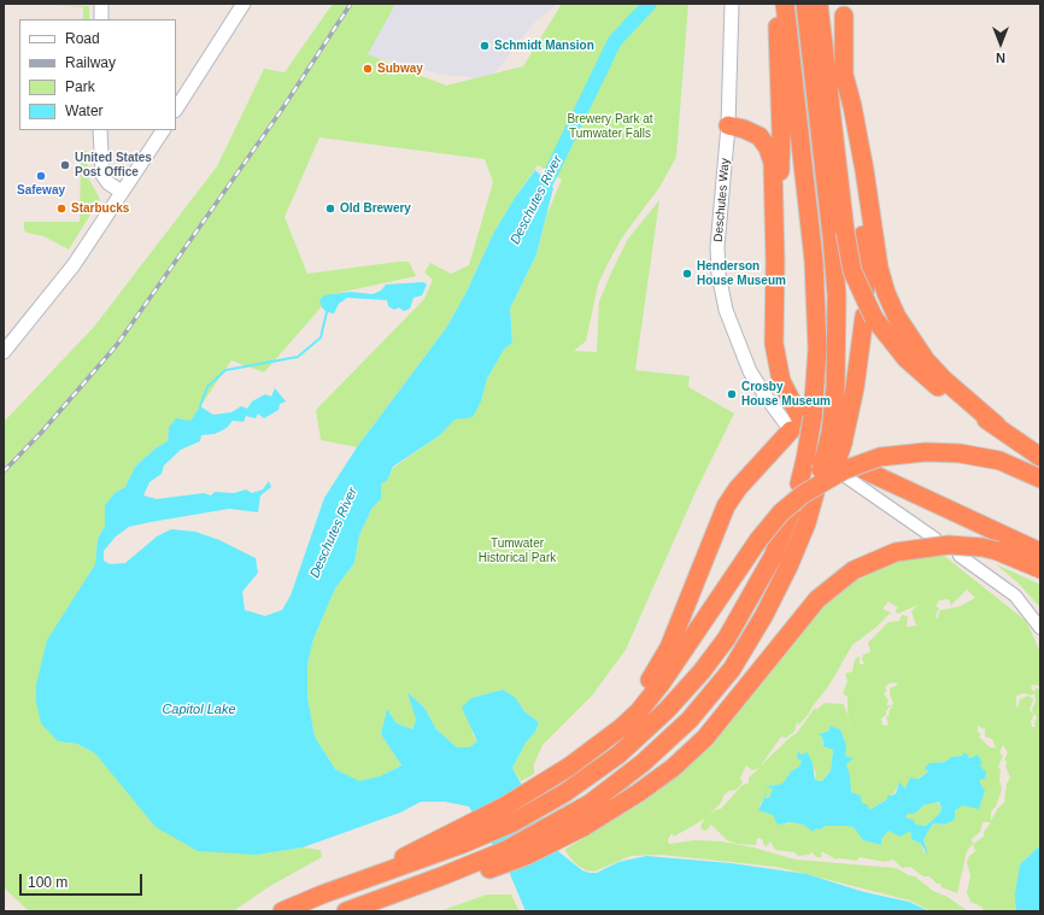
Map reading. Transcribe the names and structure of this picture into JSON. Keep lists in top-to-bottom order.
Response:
{
  "streets": {
    "main road": ["Deschutes Way"]
  },
  "water": ["Deschutes River", "Capitol Lake"],
  "parks": ["Brewery Park at Tumwater Falls", "Tumwater Historical Park"],
  "places": [
    "Schmidt Mansion",
    "Subway",
    "United States Post Office",
    "Safeway",
    "Starbucks",
    "Old Brewery",
    "Henderson House Museum",
    "Crosby House Museum"
  ],
  "legend": [
    "Road",
    "Railway",
    "Park",
    "Water"
  ],
  "scale_bar": "100 m",
  "north": "bottom"
}
